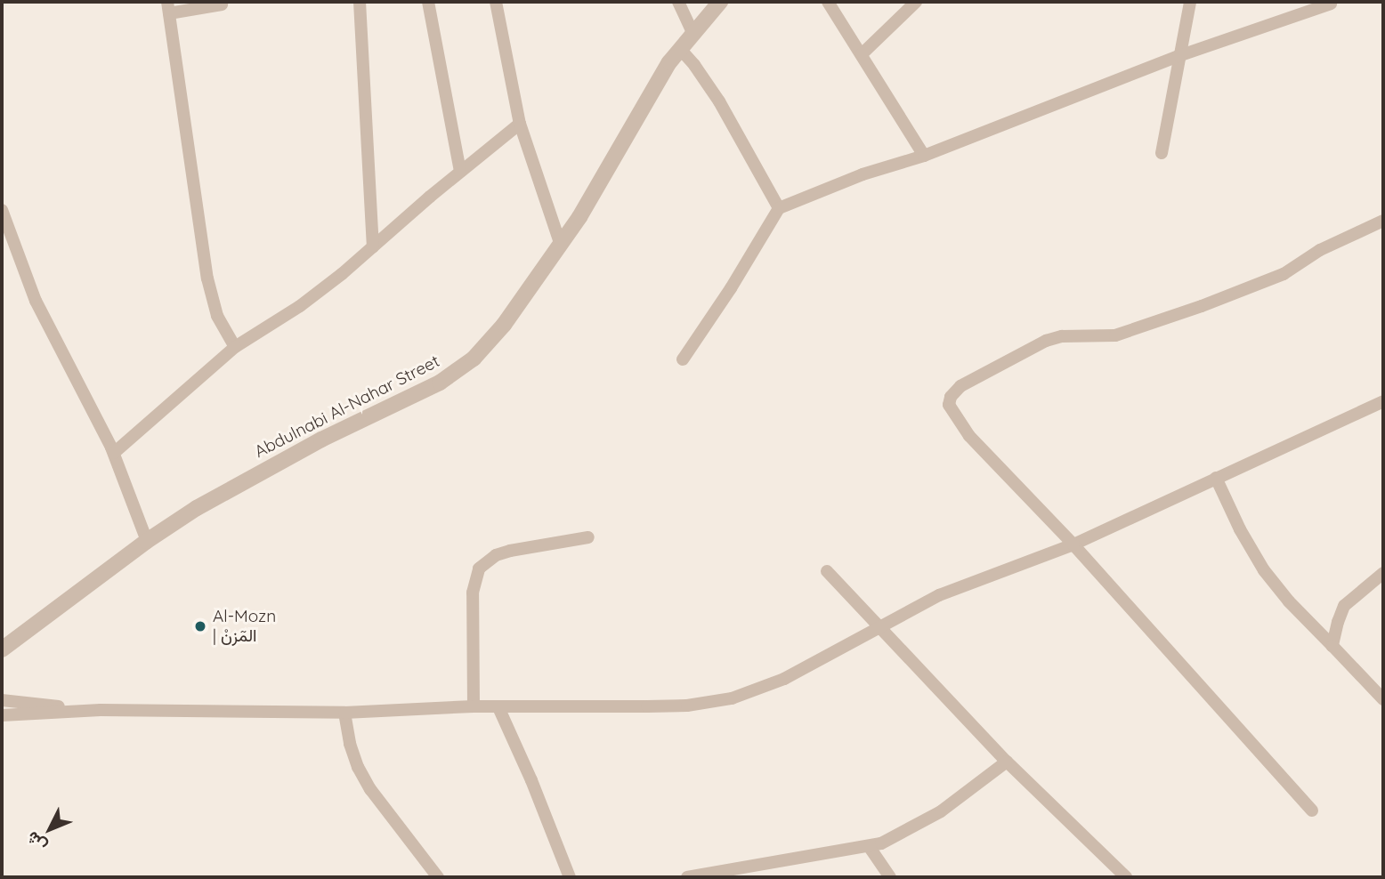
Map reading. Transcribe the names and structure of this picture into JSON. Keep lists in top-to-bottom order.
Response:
{
  "streets": {
    "street": ["Abdulnabi Al-Nahar Street"]
  },
  "places": ["Al-Mozn | المٓزنْ"],
  "north": "bottom left"
}
